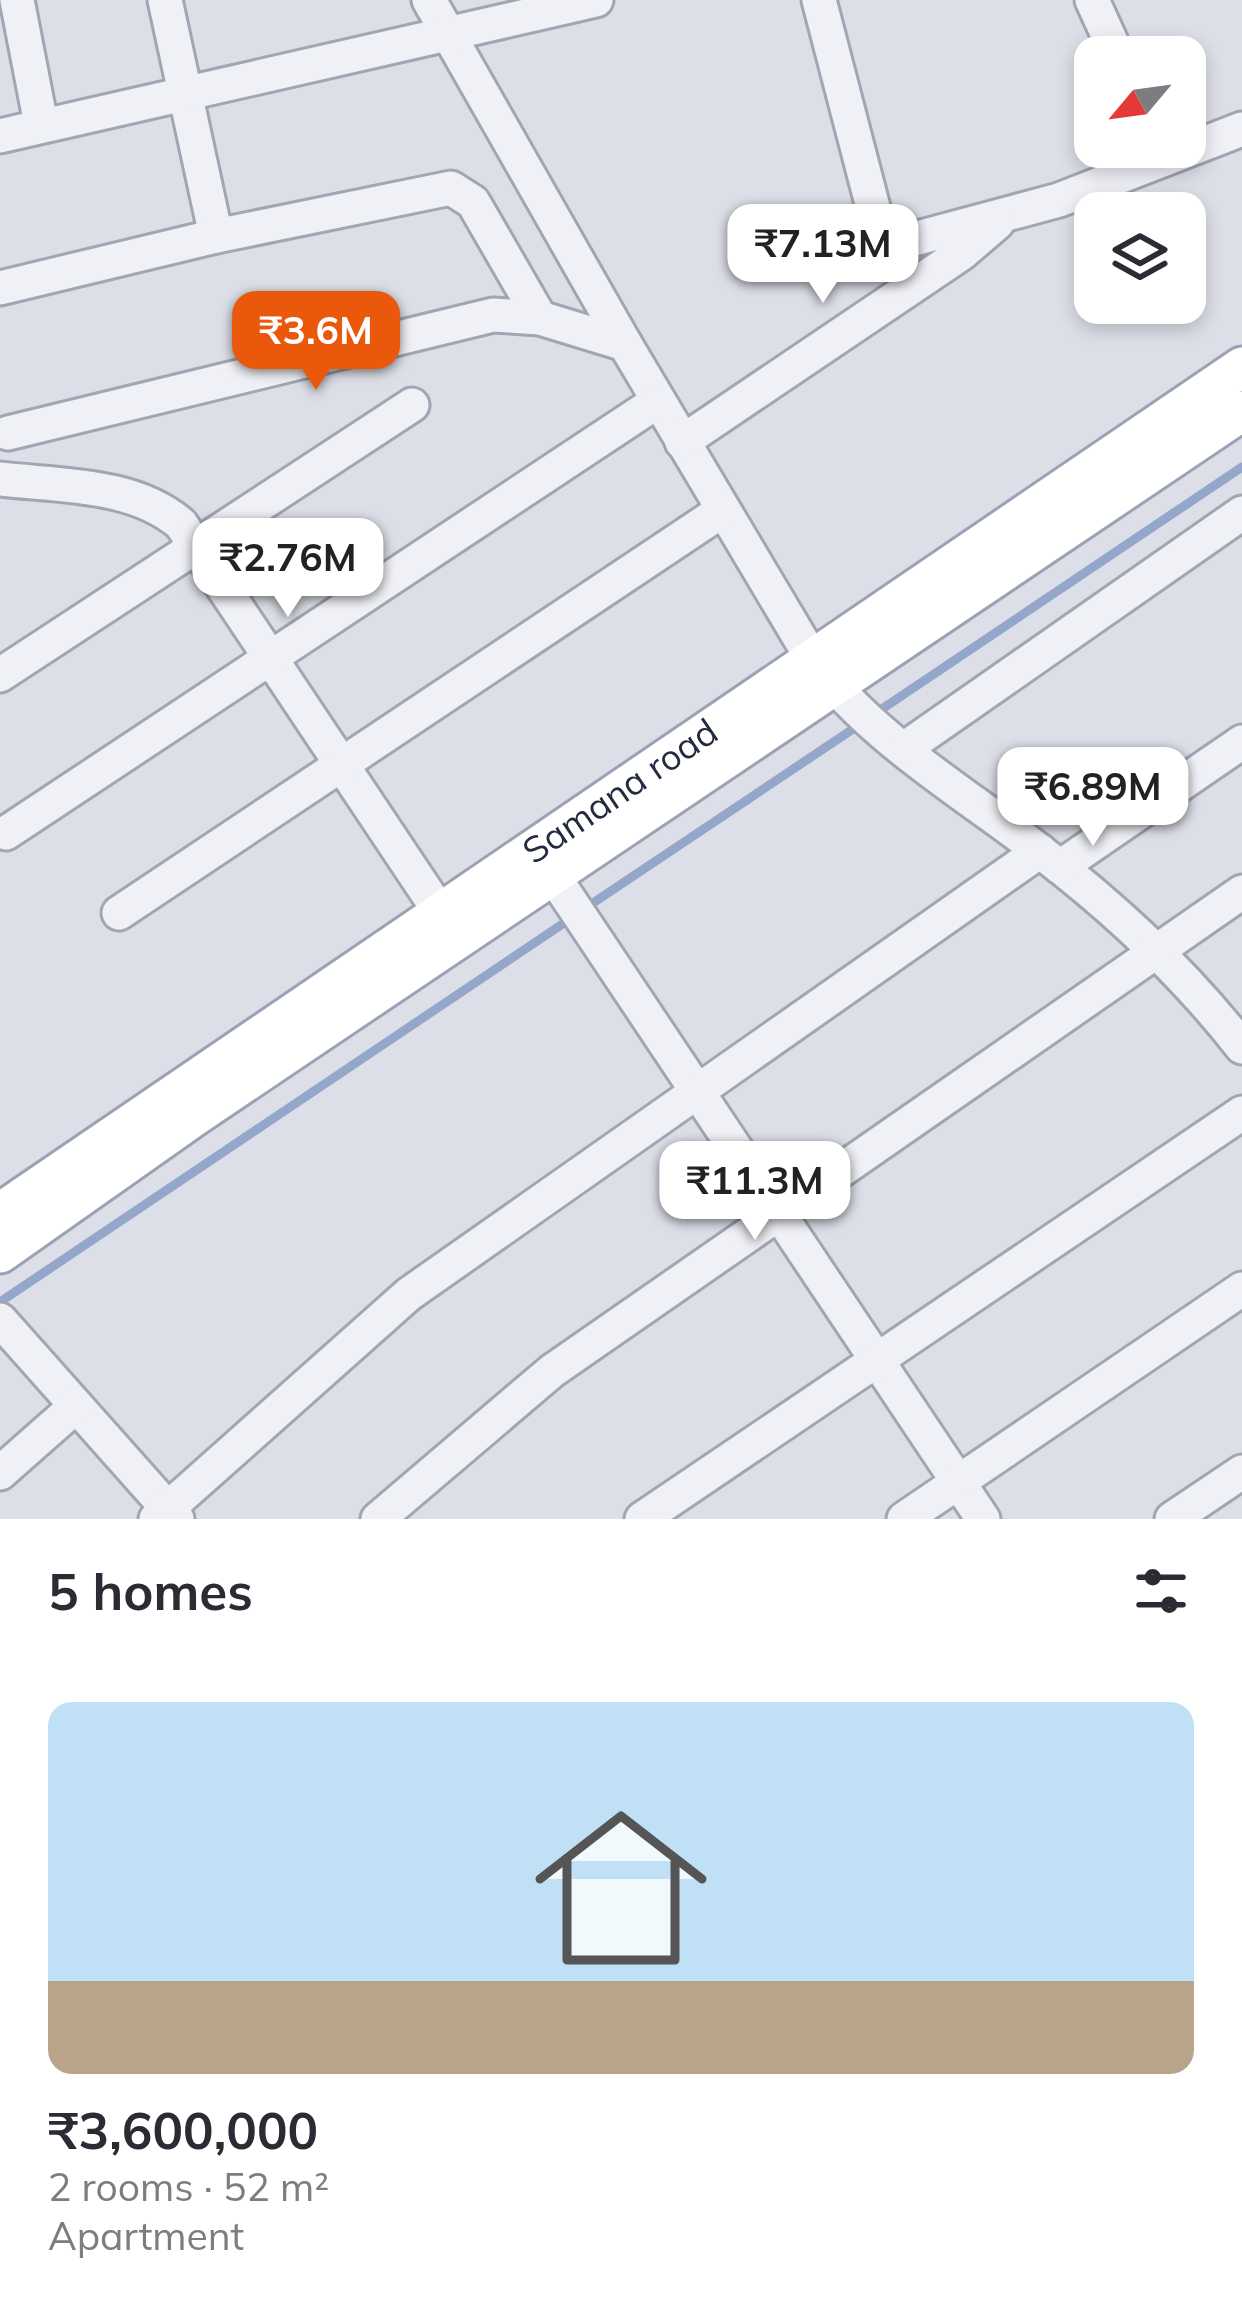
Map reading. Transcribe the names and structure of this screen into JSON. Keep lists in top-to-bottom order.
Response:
{
  "streets": {
    "main road": ["Samana road"]
  },
  "north": "bottom left",
  "page": {
    "price": [
      "₹7.13M",
      "₹3.6M",
      "₹2.76M",
      "₹6.89M",
      "₹11.3M"
    ],
    "heading": "5 homes",
    "list": [
      {
        "name": "₹3,600,000",
        "note": "2 rooms · 52 m² · Apartment"
      }
    ]
  }
}
